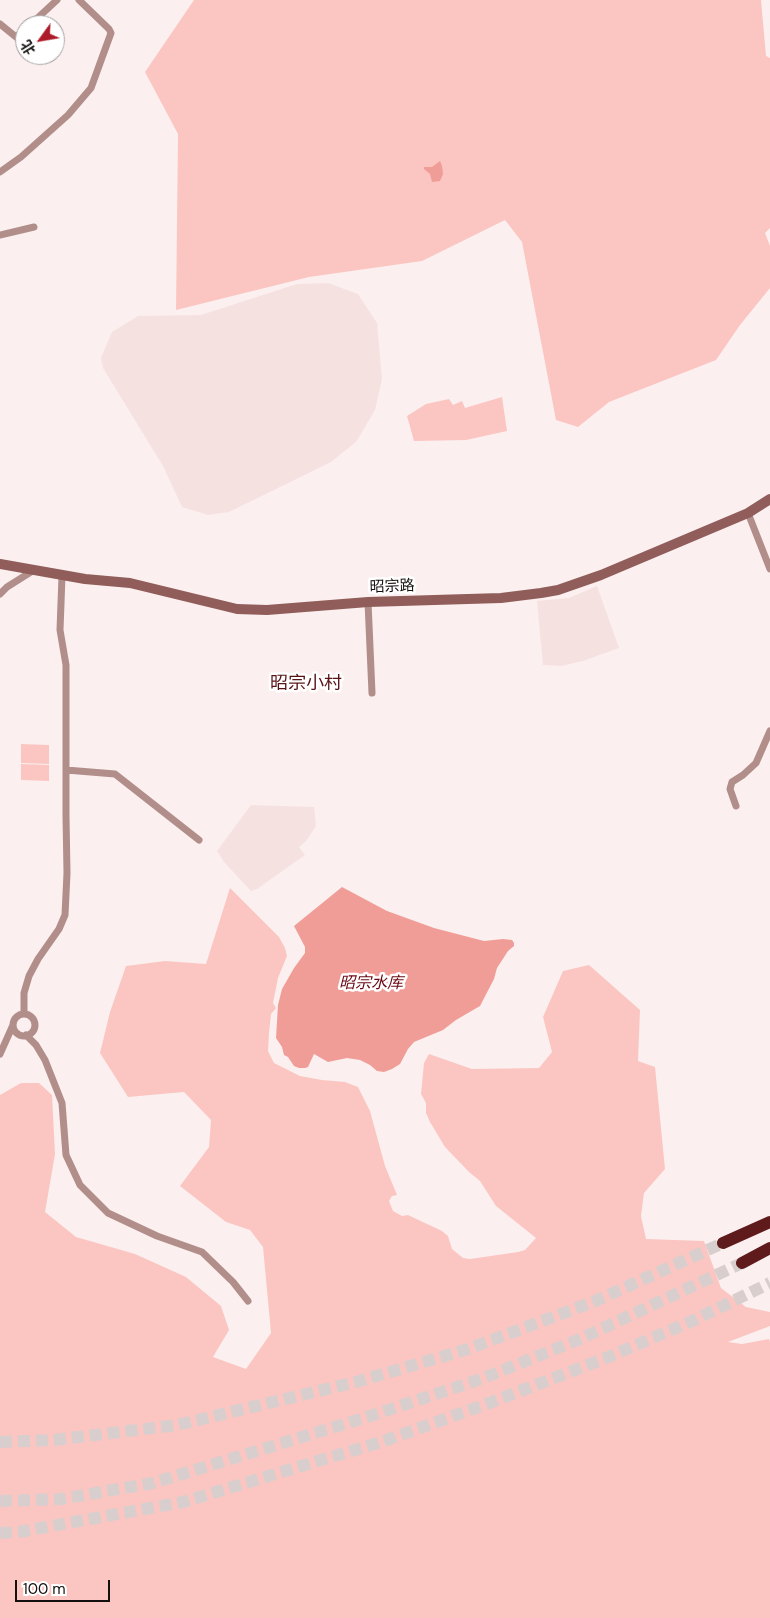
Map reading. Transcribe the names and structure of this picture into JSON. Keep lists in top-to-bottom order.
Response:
{
  "streets": {
    "street": ["昭宗路"]
  },
  "districts": ["昭宗小村"],
  "water": ["昭宗水库"],
  "scale_bar": "100 m",
  "north": "bottom left"
}
